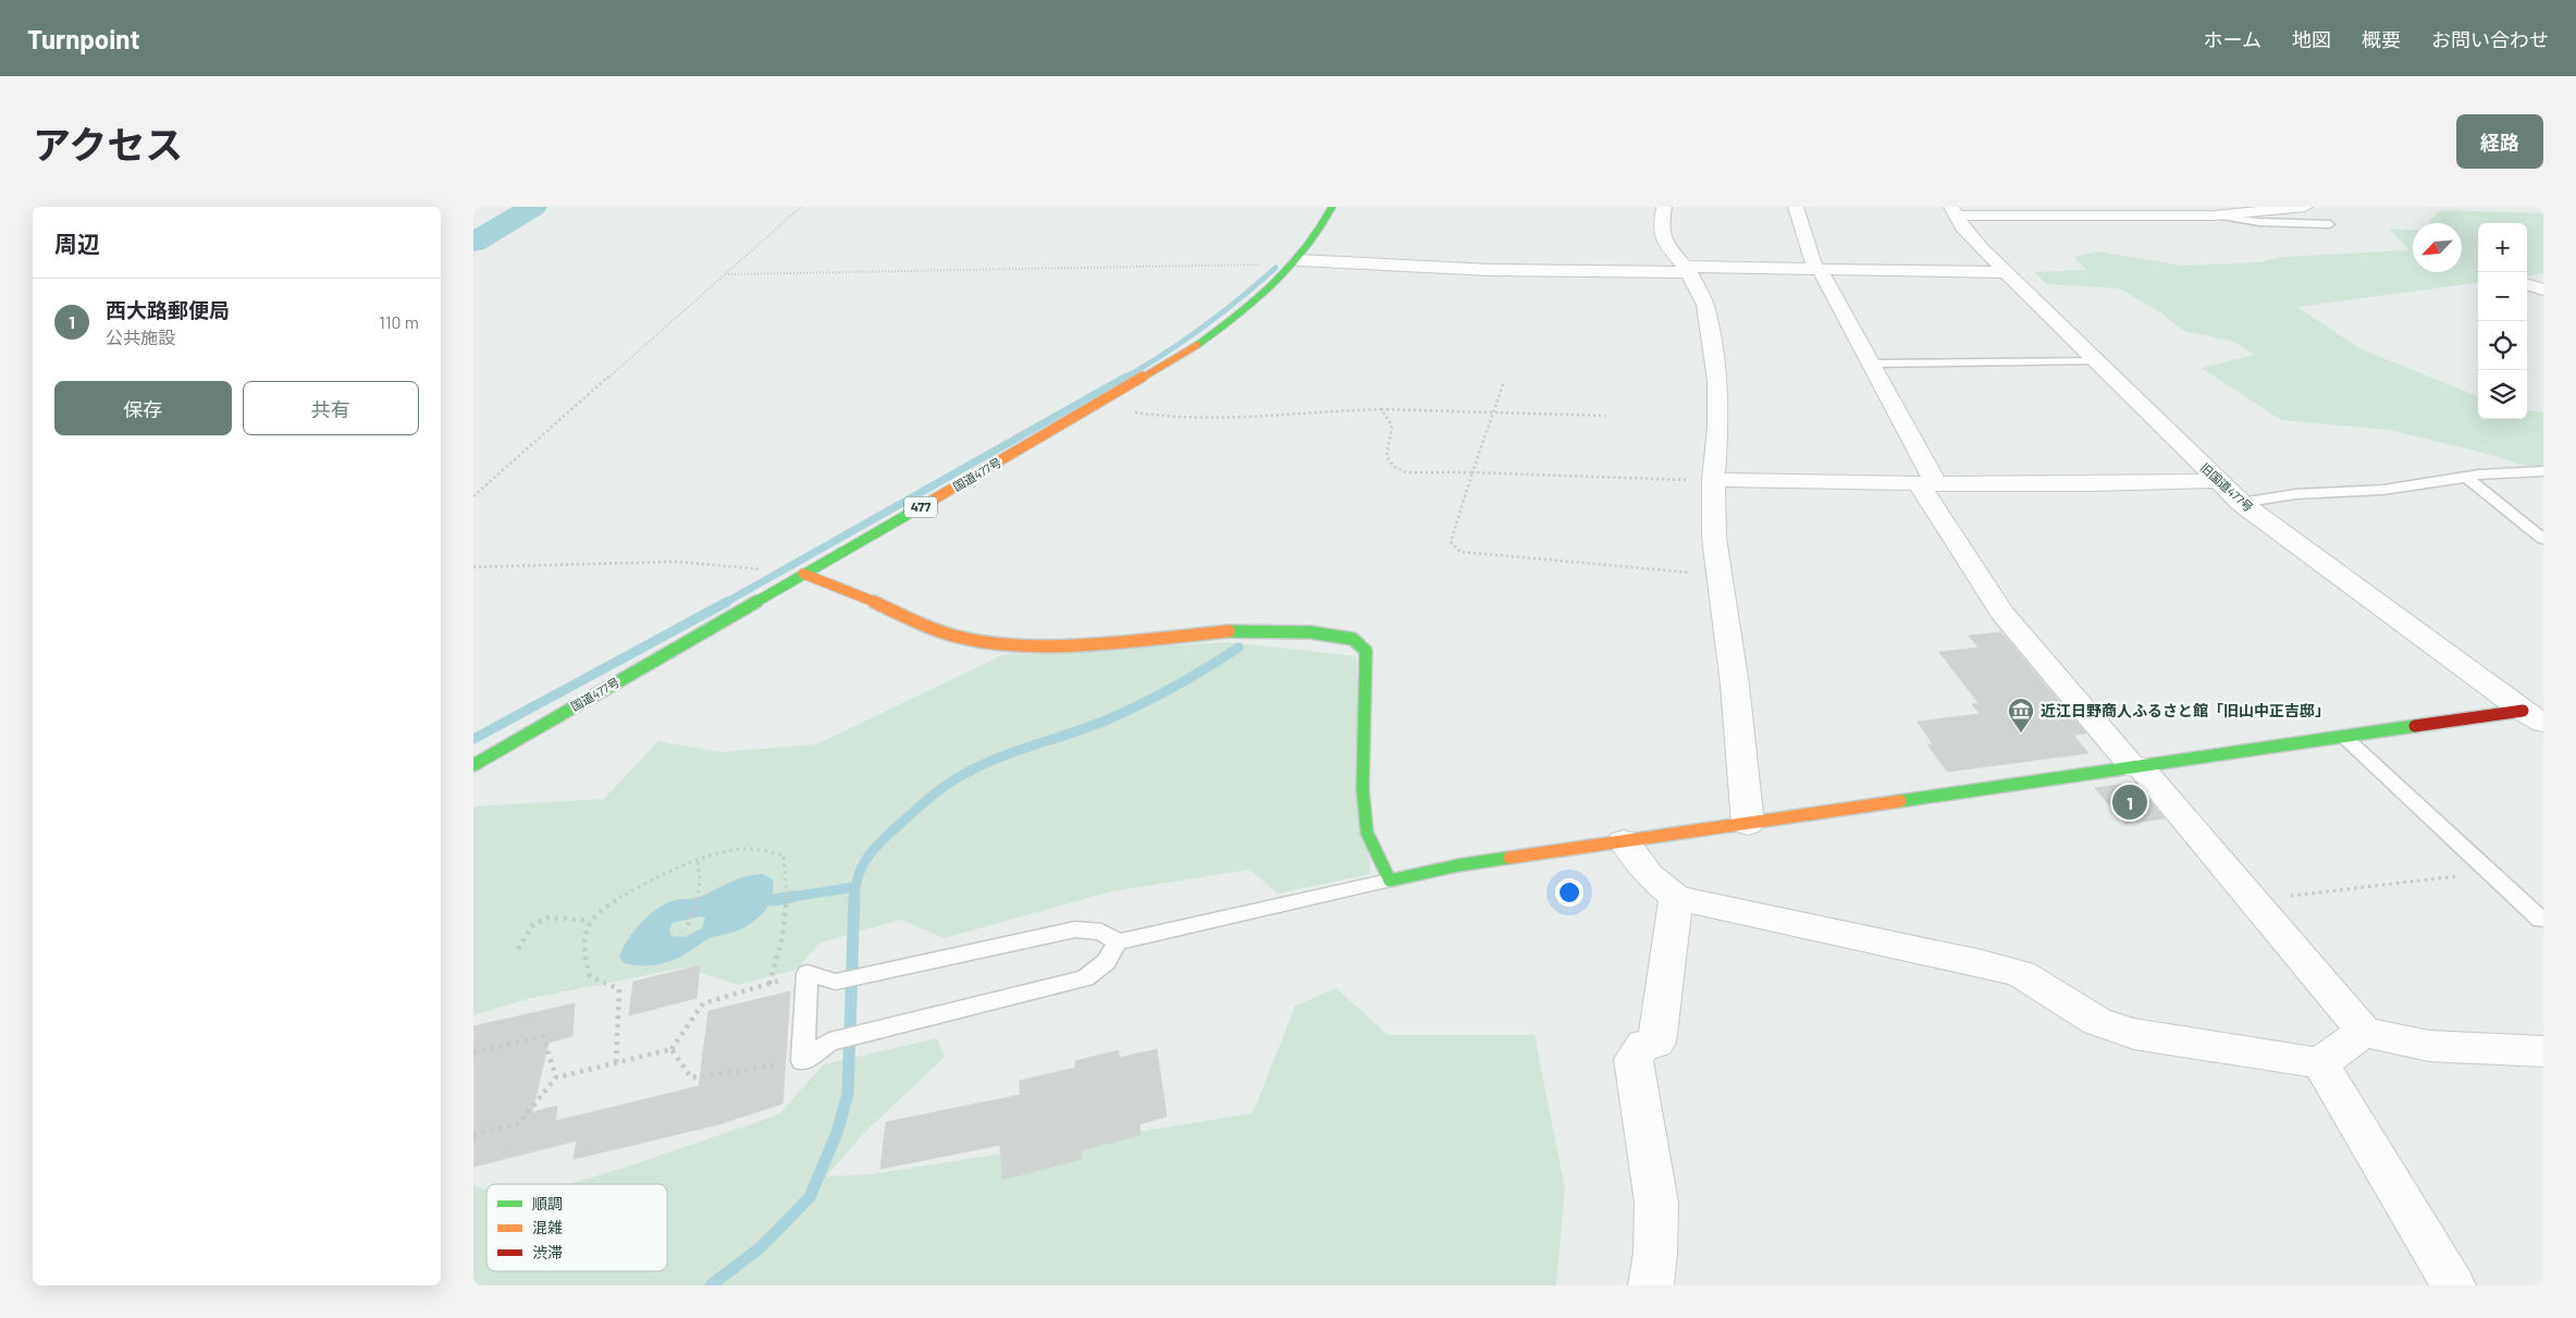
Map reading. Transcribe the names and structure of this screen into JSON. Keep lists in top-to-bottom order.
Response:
{
  "streets": {
    "main road": ["国道477号", "477"],
    "street": ["旧国道477号"]
  },
  "places": {
    "museum": ["近江日野商人ふるさと館「旧山中正吉邸」"]
  },
  "legend": ["順調", "混雑", "渋滞"],
  "north": "bottom left",
  "page": {
    "header": "Turnpoint",
    "nav": [
      "ホーム",
      "地図",
      "概要",
      "お問い合わせ"
    ],
    "title": "アクセス",
    "buttons": [
      "経路",
      ["保存", "共有"]
    ],
    "heading": "周辺",
    "map_buttons": ["+", "−"],
    "list": [
      {
        "mark": "1",
        "name": "西大路郵便局",
        "note": "公共施設",
        "value": "110 m"
      }
    ],
    "pins": "1"
  }
}
